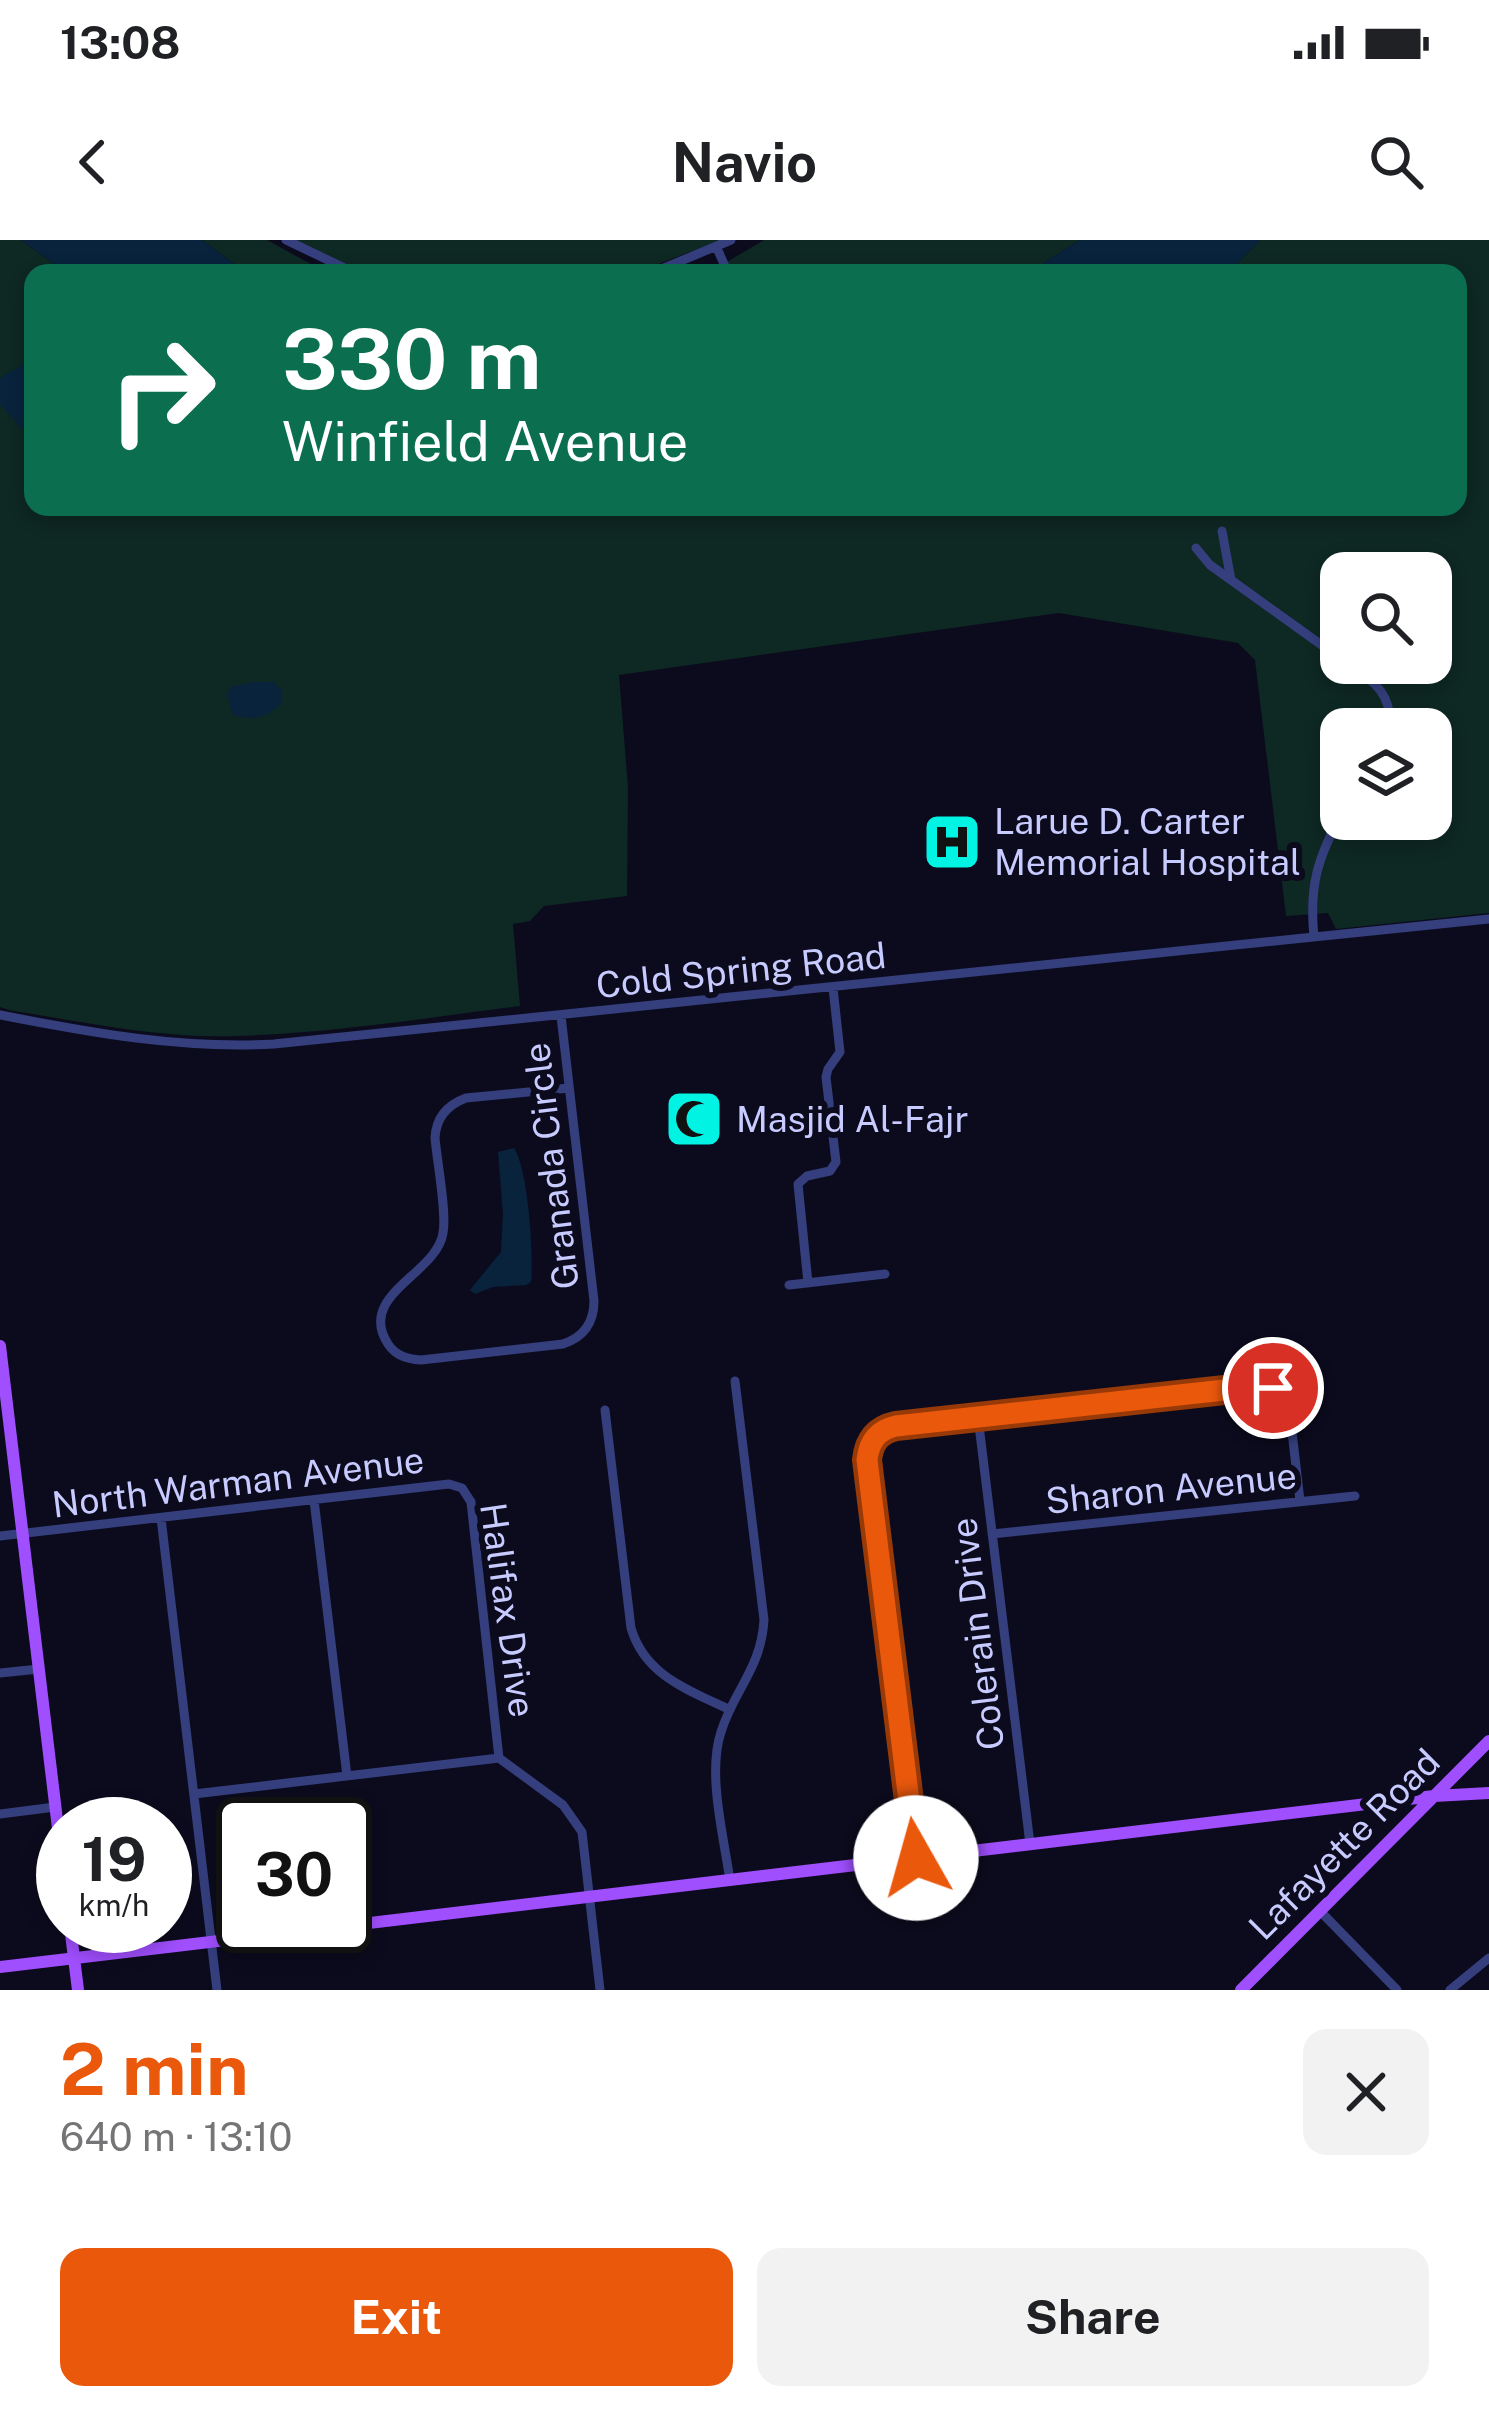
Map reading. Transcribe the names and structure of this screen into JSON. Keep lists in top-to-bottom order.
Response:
{
  "streets": {
    "main road": ["Lafayette Road"],
    "street": [
      "Cold Spring Road",
      "Granada Circle",
      "North Warman Avenue",
      "Sharon Avenue",
      "Halifax Drive",
      "Colerain Drive"
    ]
  },
  "crossings": [
    ["Cold Spring Road", "Granada Circle"],
    ["North Warman Avenue", "Halifax Drive"],
    ["Sharon Avenue", "Colerain Drive"]
  ],
  "places": {
    "hospital": ["Larue D. Carter Memorial Hospital"],
    "mosque": ["Masjid Al-Fajr"]
  },
  "page": {
    "status": "13:08",
    "header": "Navio",
    "turn": ["330 m", "Winfield Avenue"],
    "speed": "19 km/h",
    "limit": "30",
    "heading": ["2 min", "640 m · 13:10"],
    "buttons": ["Exit", "Share"]
  }
}
